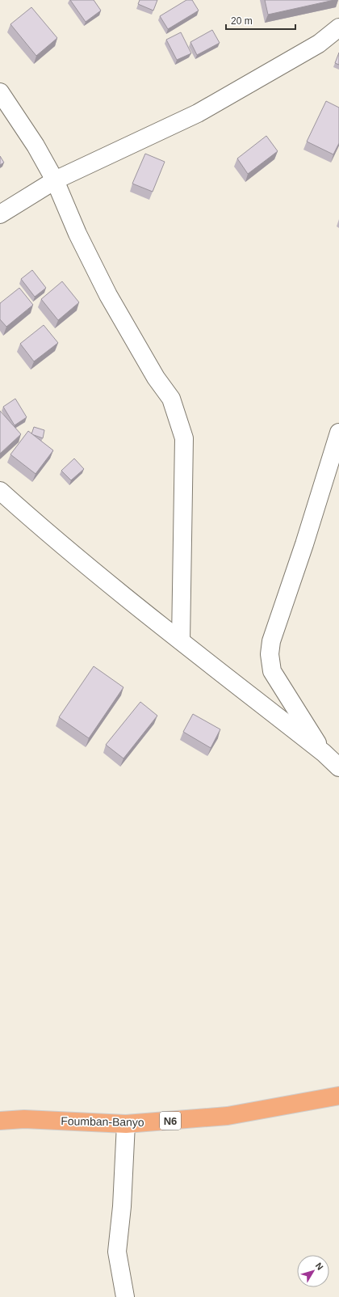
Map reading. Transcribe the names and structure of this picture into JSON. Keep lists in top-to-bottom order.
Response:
{
  "streets": {
    "highway": ["N6", "Foumban-Banyo"]
  },
  "scale_bar": "20 m",
  "north": "top right"
}
